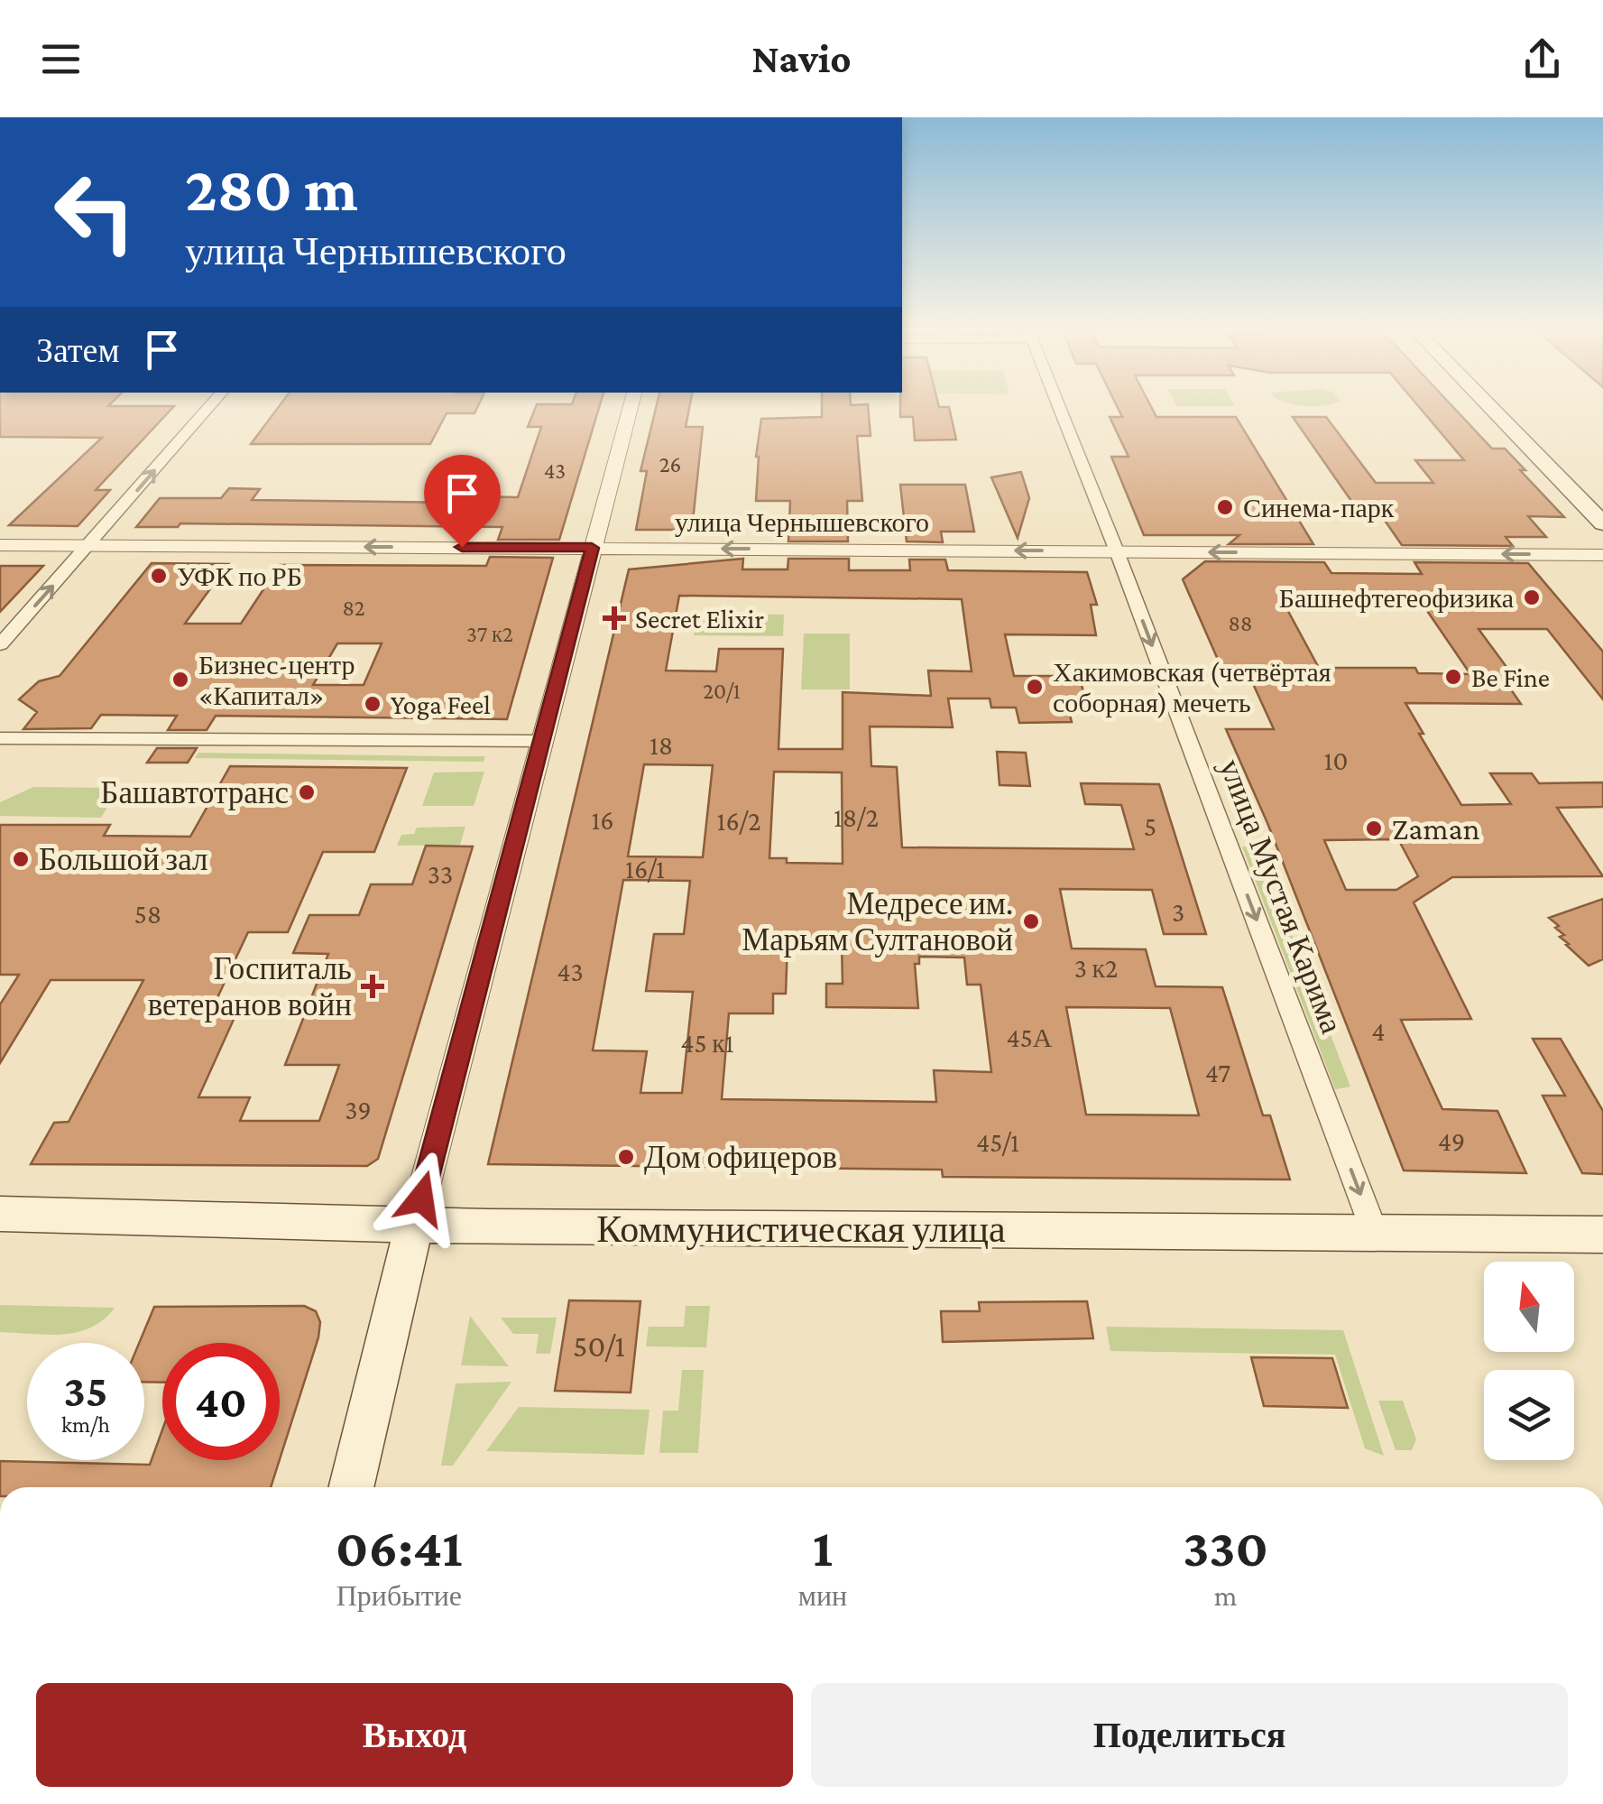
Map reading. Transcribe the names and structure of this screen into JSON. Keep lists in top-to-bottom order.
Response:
{
  "streets": {
    "main road": ["Коммунистическая улица"],
    "street": ["улица Чернышевского", "улица Мустая Карима"]
  },
  "crossings": [
    ["улица Чернышевского", "улица Мустая Карима"],
    ["улица Мустая Карима", "Коммунистическая улица"]
  ],
  "one_way": ["улица Чернышевского", "улица Мустая Карима"],
  "places": {
    "other": [
      "Синема-парк",
      "УФК по РБ",
      "Башнефтегеофизика",
      "Be Fine",
      "Бизнес-центр «Капитал»",
      "Хакимовская (четвёртая соборная) мечеть",
      "Yoga Feel",
      "Башавтотранс",
      "Zaman",
      "Большой зал",
      "Медресе им. Марьям Султановой",
      "Дом офицеров"
    ],
    "health": ["Secret Elixir", "Госпиталь ветеранов войн"]
  },
  "house_numbers": [
    "26",
    "43",
    "82",
    "88",
    "37 к2",
    "20/1",
    "18",
    "10",
    "18/2",
    "16",
    "16/2",
    "5",
    "16/1",
    "33",
    "3",
    "58",
    "3 к2",
    "43",
    "4",
    "45А",
    "45 к1",
    "47",
    "39",
    "49",
    "45/1",
    "50/1"
  ],
  "north": "top",
  "page": {
    "header": "Navio",
    "turn": ["280 m", "улица Чернышевского"],
    "then": "Затем",
    "speed": "35 km/h",
    "limit": "40",
    "eta": [
      "06:41",
      "Прибытие",
      "1",
      "мин",
      "330",
      "m"
    ],
    "buttons": ["Выход", "Поделиться"]
  }
}
